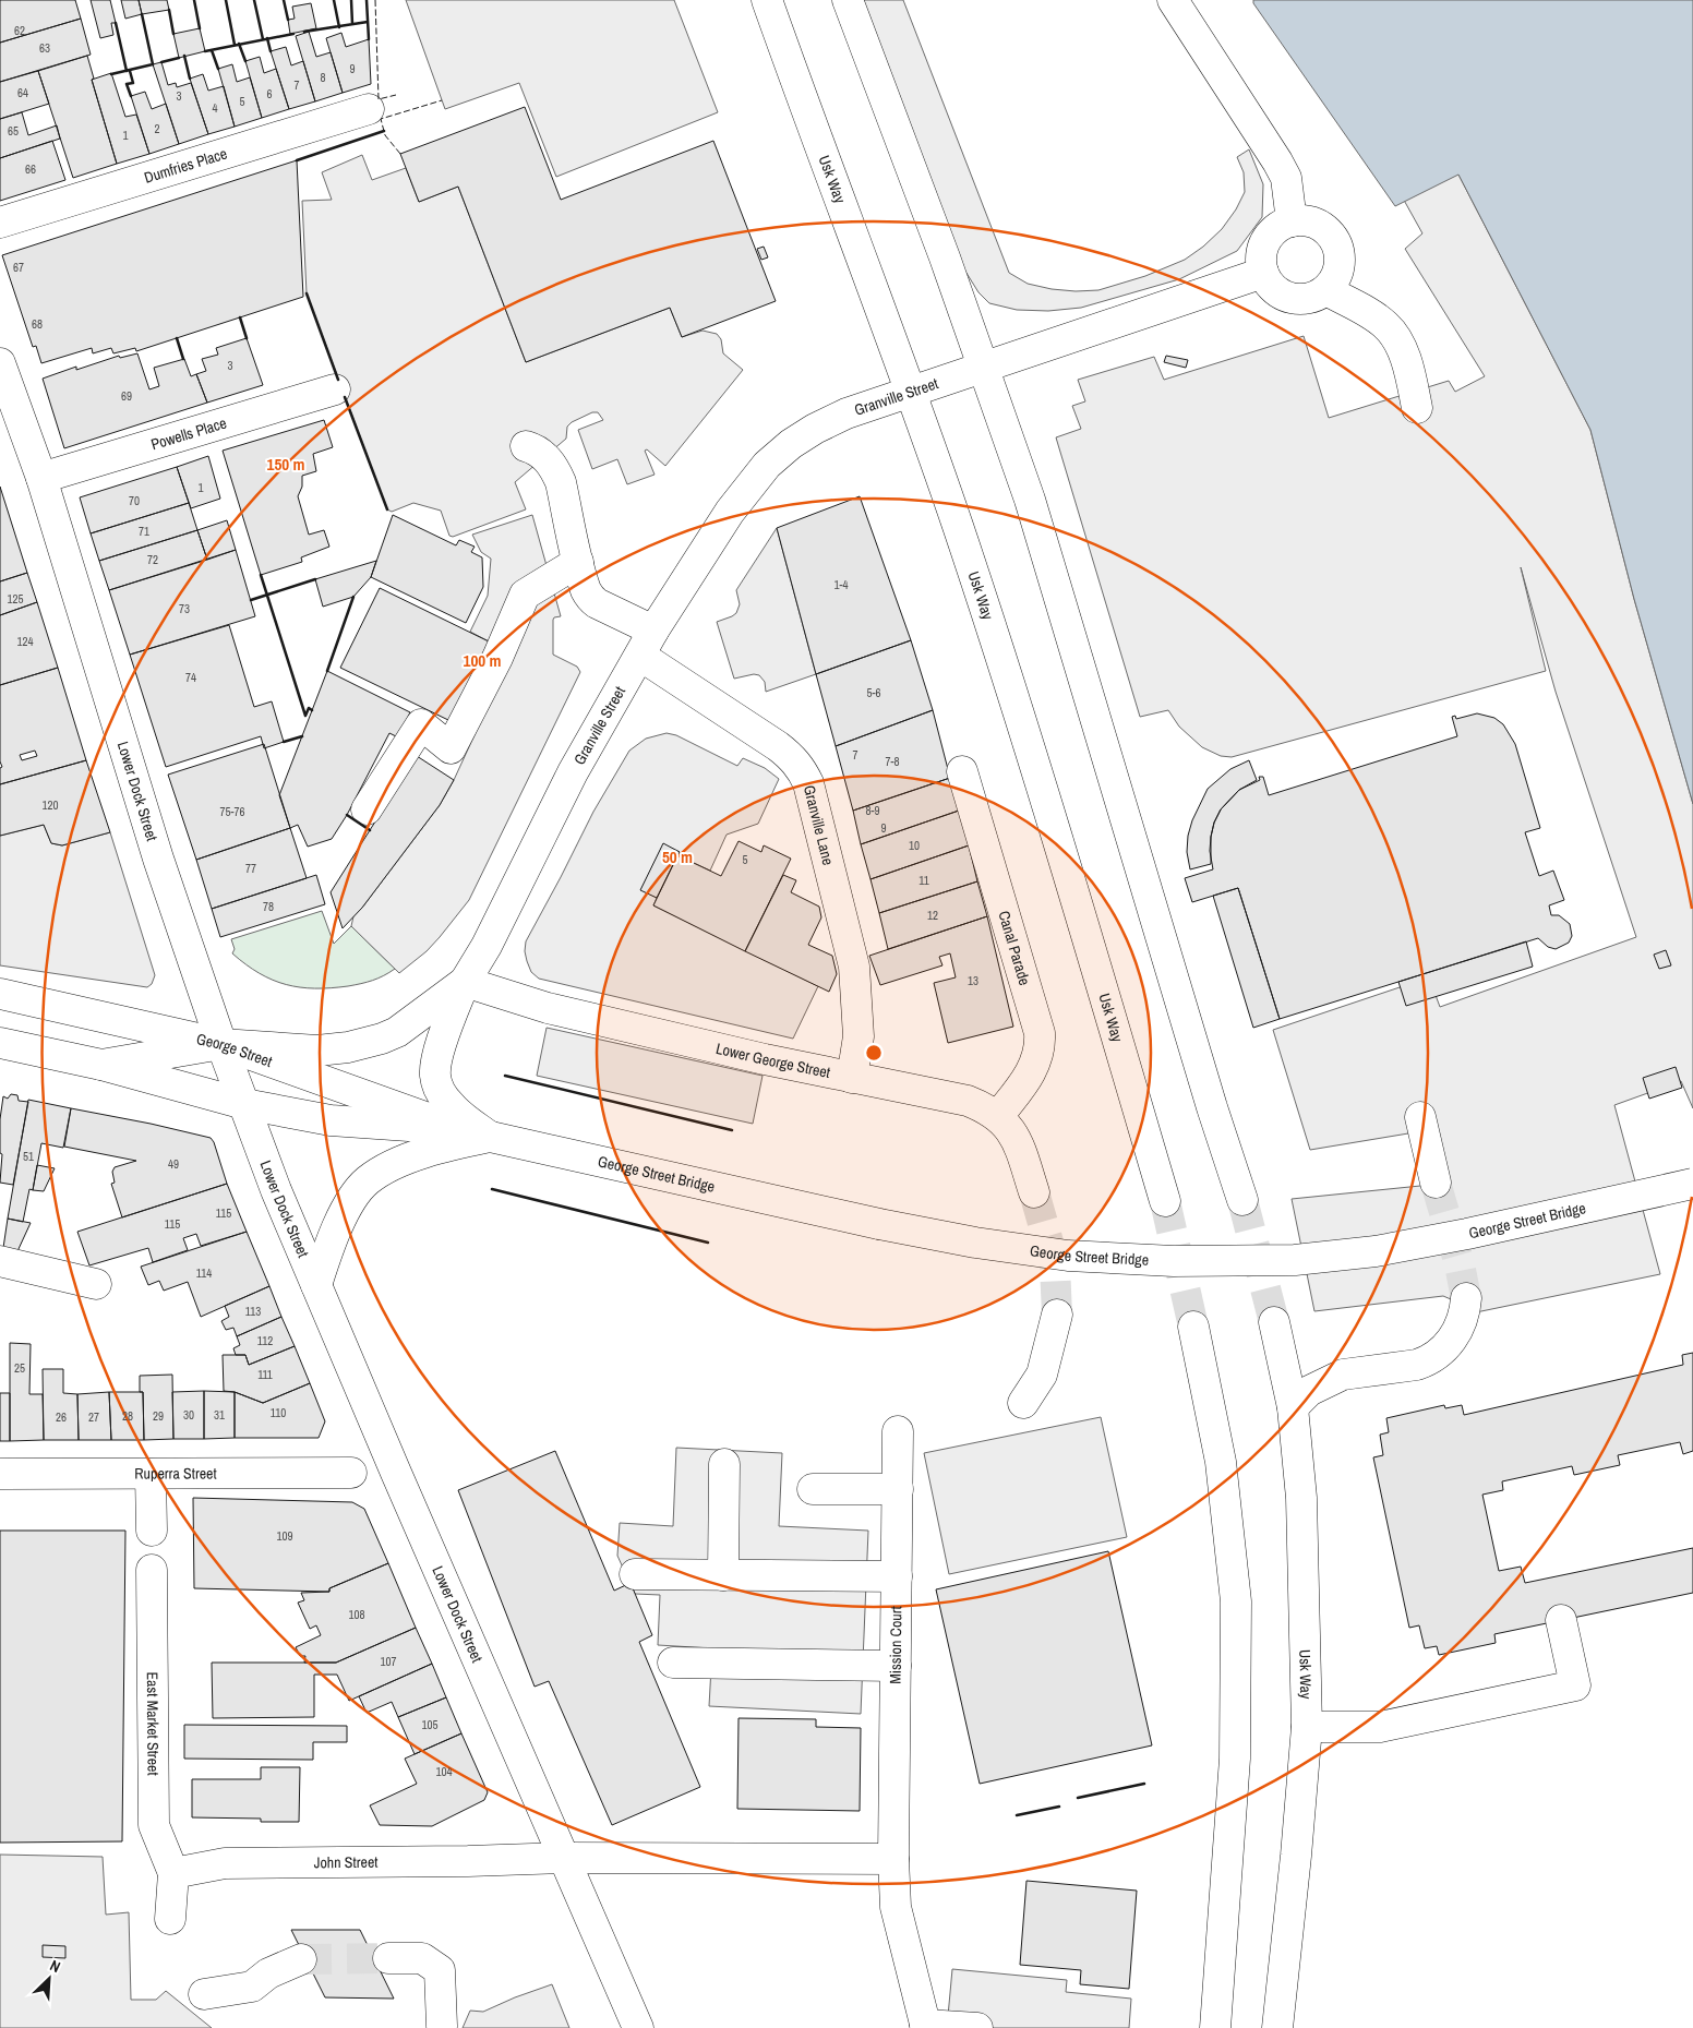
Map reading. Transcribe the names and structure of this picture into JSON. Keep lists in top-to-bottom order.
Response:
{
  "streets": {
    "street": [
      "Dumfries Place",
      "Usk Way",
      "Granville Street",
      "Powells Place",
      "Lower Dock Street",
      "Granville Lane",
      "Canal Parade",
      "George Street",
      "Lower George Street",
      "George Street Bridge",
      "Ruperra Street",
      "Mission Court",
      "East Market Street",
      "John Street"
    ]
  },
  "crossings": [
    ["Usk Way", "Granville Street"],
    ["Granville Street", "Lower Dock Street"],
    ["Granville Street", "Granville Lane"],
    ["Granville Street", "George Street"],
    ["Granville Street", "Lower George Street"],
    ["Powells Place", "Lower Dock Street"],
    ["Lower Dock Street", "George Street"],
    ["Lower Dock Street", "John Street"],
    ["Granville Lane", "Lower George Street"],
    ["Canal Parade", "Lower George Street"],
    ["George Street", "George Street Bridge"],
    ["East Market Street", "John Street"]
  ],
  "house_numbers": [
    "62",
    "63",
    "9",
    "8",
    "7",
    "64",
    "6",
    "3",
    "5",
    "4",
    "2",
    "65",
    "1",
    "66",
    "67",
    "68",
    "3",
    "69",
    "1",
    "70",
    "71",
    "72",
    "1-4",
    "125",
    "73",
    "124",
    "74",
    "5-6",
    "7",
    "7-8",
    "120",
    "8-9",
    "75-76",
    "9",
    "10",
    "5",
    "77",
    "11",
    "78",
    "12",
    "13",
    "51",
    "49",
    "115",
    "115",
    "114",
    "113",
    "112",
    "25",
    "111",
    "110",
    "30",
    "31",
    "28",
    "29",
    "26",
    "27",
    "109",
    "108",
    "107",
    "105",
    "104"
  ],
  "north": "top right",
  "rings": ["150 m", "100 m", "50 m"]
}
